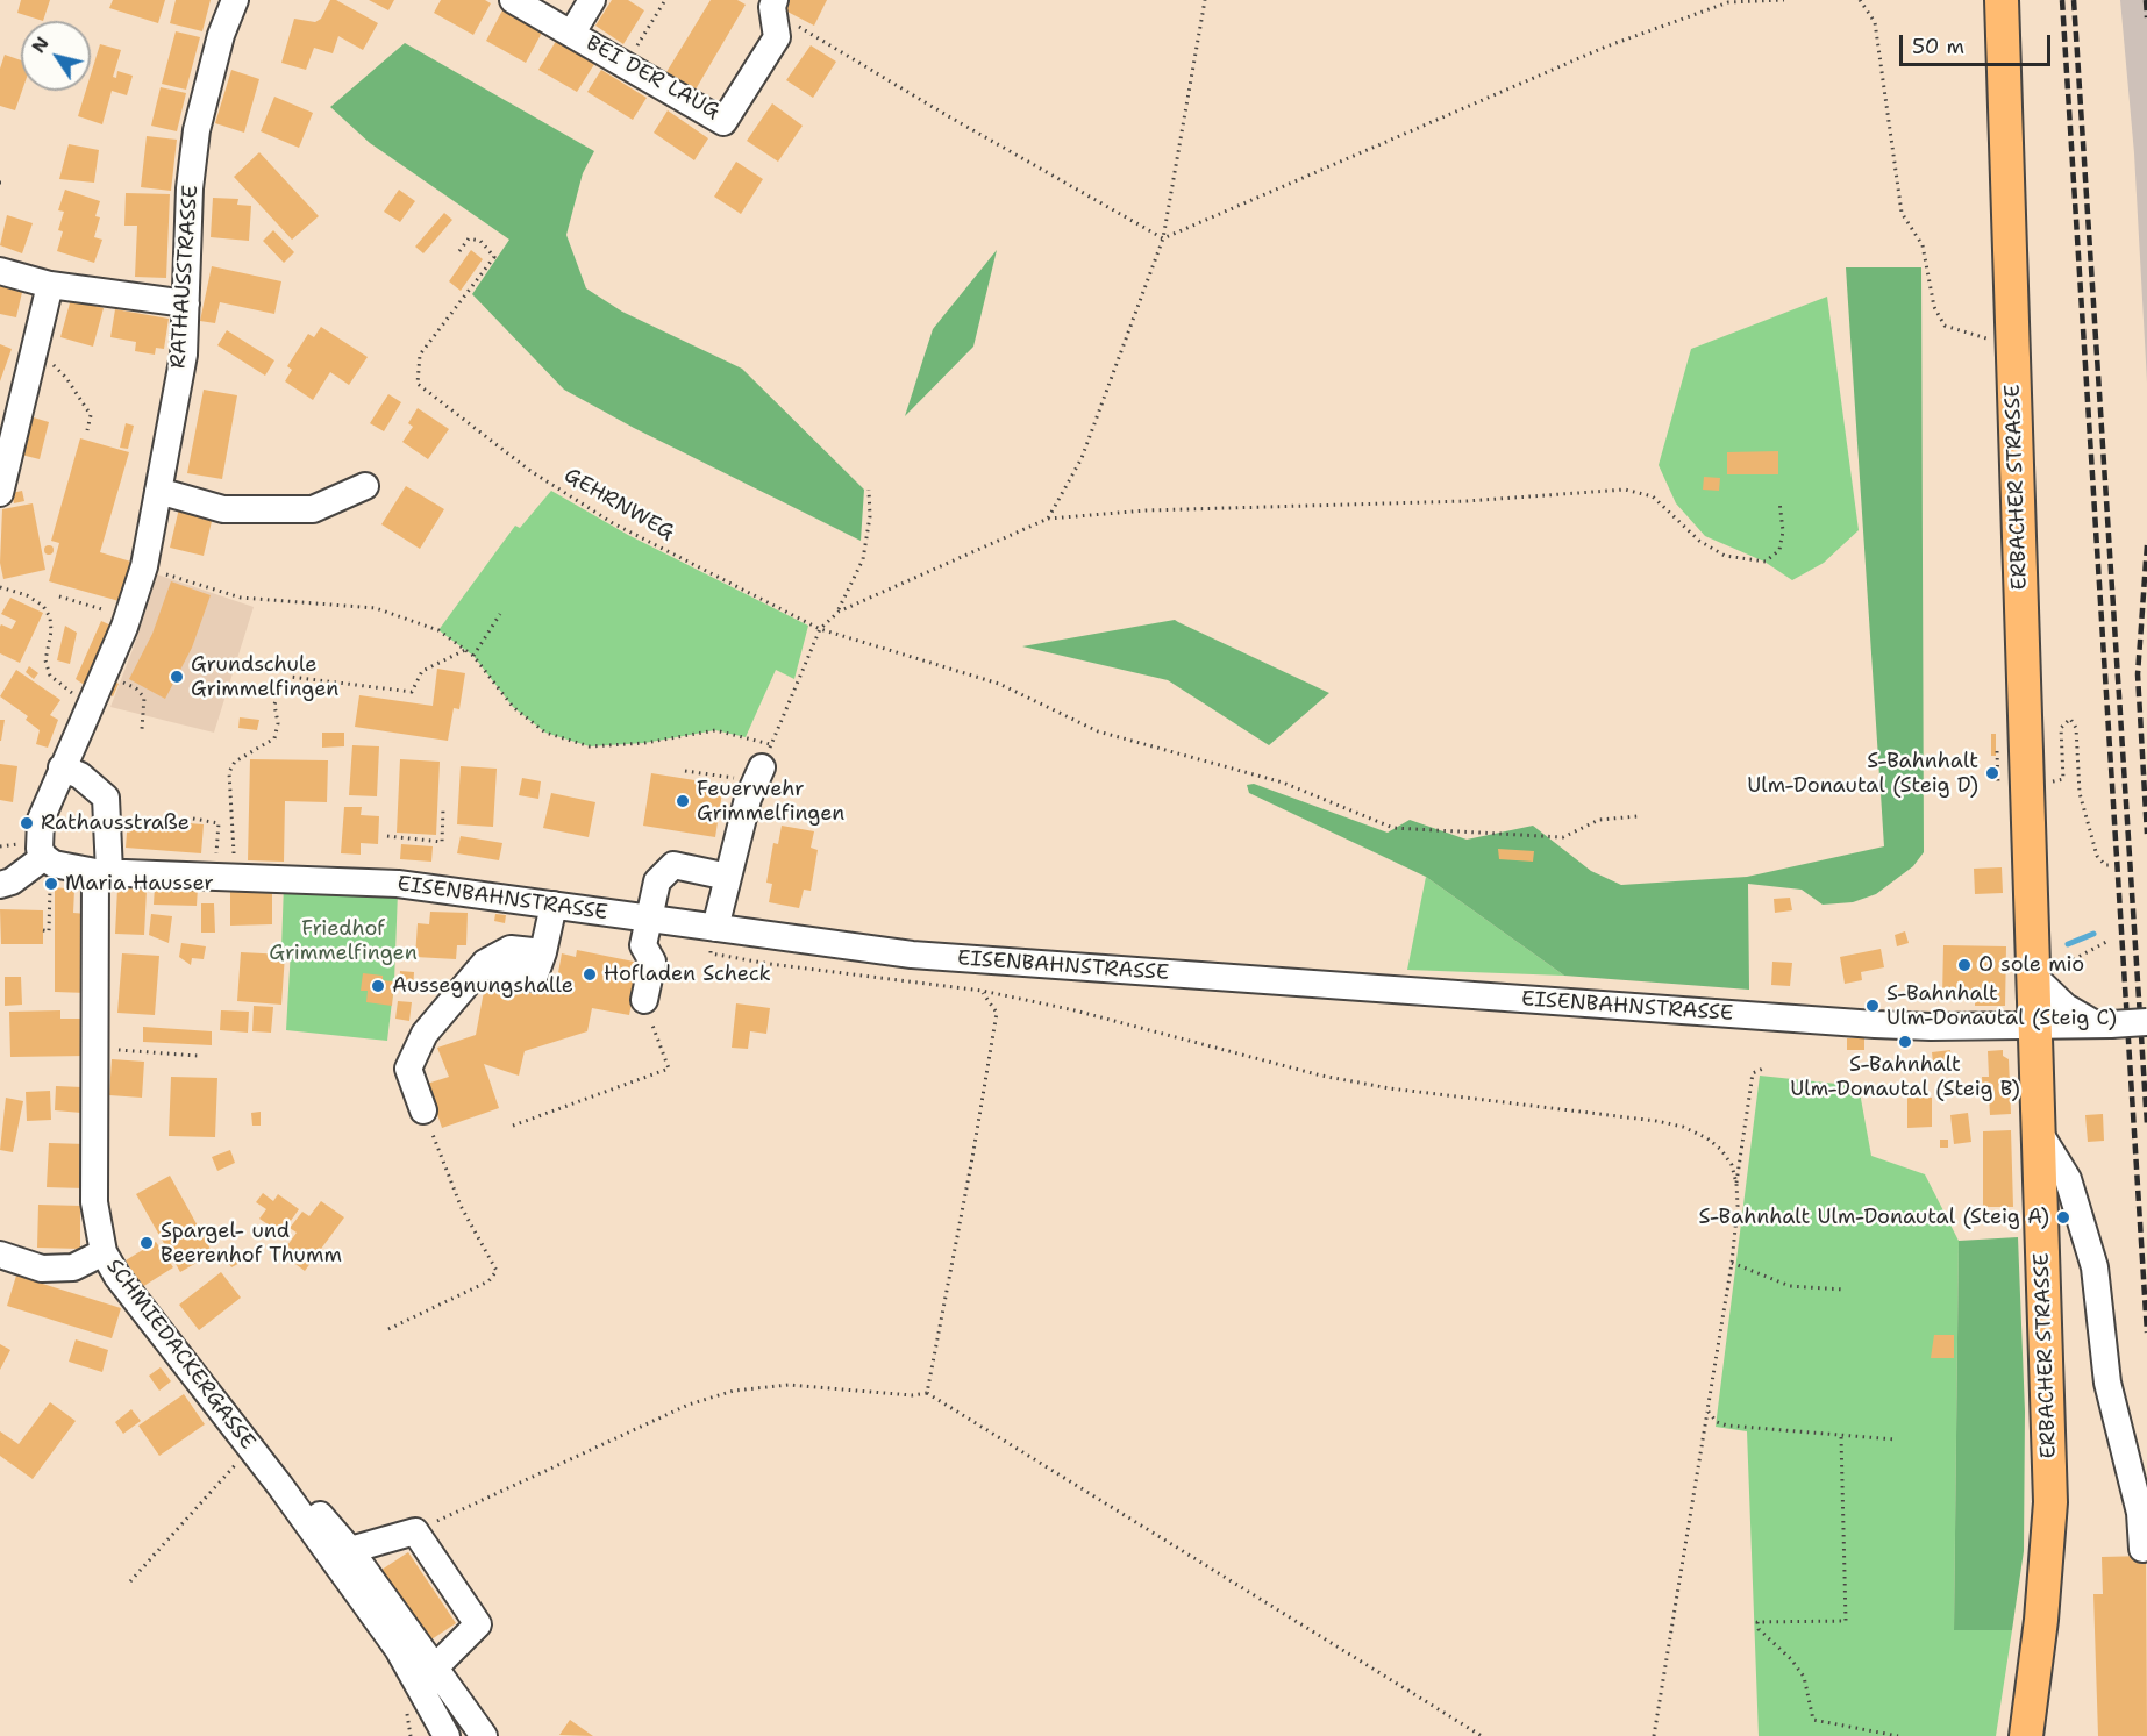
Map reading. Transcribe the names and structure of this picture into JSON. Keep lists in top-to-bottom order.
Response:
{
  "streets": {
    "main road": ["ERBACHER STRASSE"],
    "street": [
      "BEI DER LAUG",
      "RATHAUSSTRASSE",
      "EISENBAHNSTRASSE",
      "SCHMIEDACKERGASSE"
    ],
    "path": ["GEHRNWEG"]
  },
  "crossings": [
    ["RATHAUSSTRASSE", "SCHMIEDACKERGASSE"],
    ["ERBACHER STRASSE", "EISENBAHNSTRASSE"],
    ["EISENBAHNSTRASSE", "SCHMIEDACKERGASSE"]
  ],
  "parks": ["Friedhof Grimmelfingen"],
  "places": [
    "Grundschule Grimmelfingen",
    "S-Bahnhalt Ulm-Donautal (Steig D)",
    "Feuerwehr Grimmelfingen",
    "Rathausstraße",
    "Maria Hausser",
    "O sole mio",
    "Hofladen Scheck",
    "Aussegnungshalle",
    "S-Bahnhalt Ulm-Donautal (Steig C)",
    "S-Bahnhalt Ulm-Donautal (Steig B)",
    "S-Bahnhalt Ulm-Donautal (Steig A)",
    "Spargel- und Beerenhof Thumm"
  ],
  "scale_bar": "50 m",
  "north": "top left"
}
